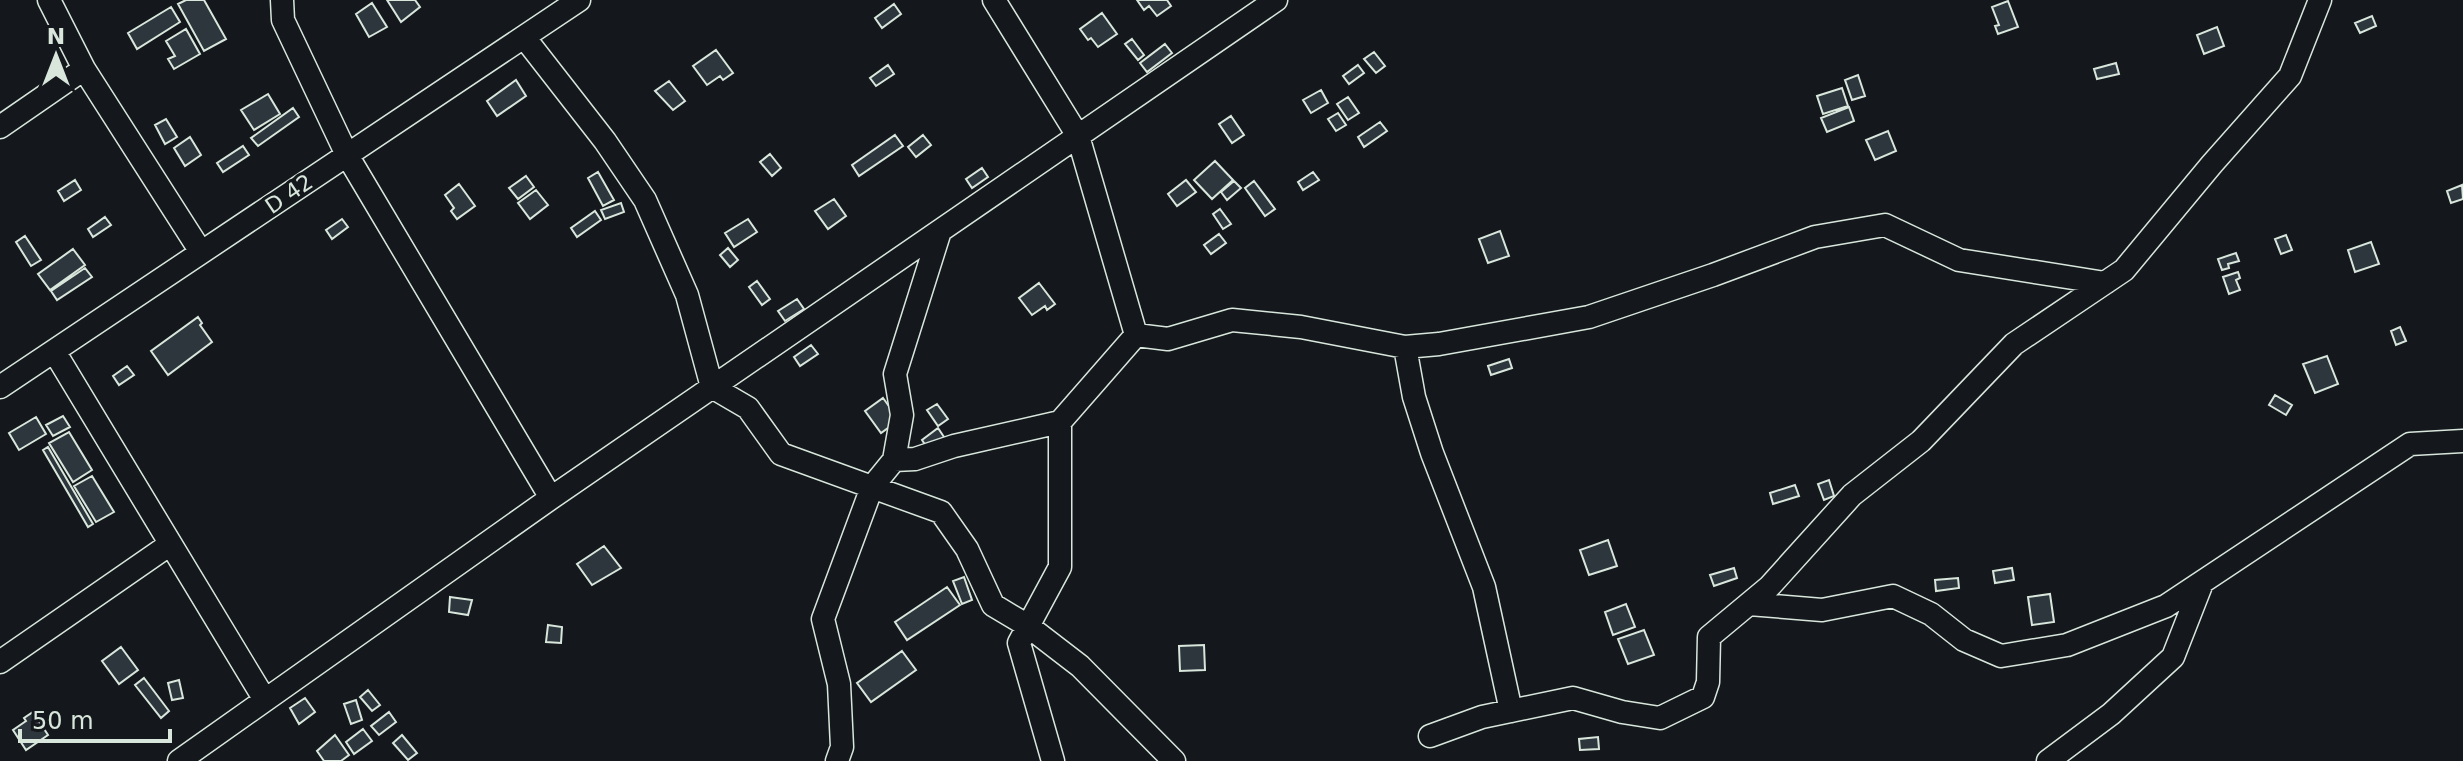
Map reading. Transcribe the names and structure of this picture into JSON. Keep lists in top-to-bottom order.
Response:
{
  "streets": {
    "street": ["D 42"]
  },
  "scale_bar": "50 m",
  "north": "top"
}
